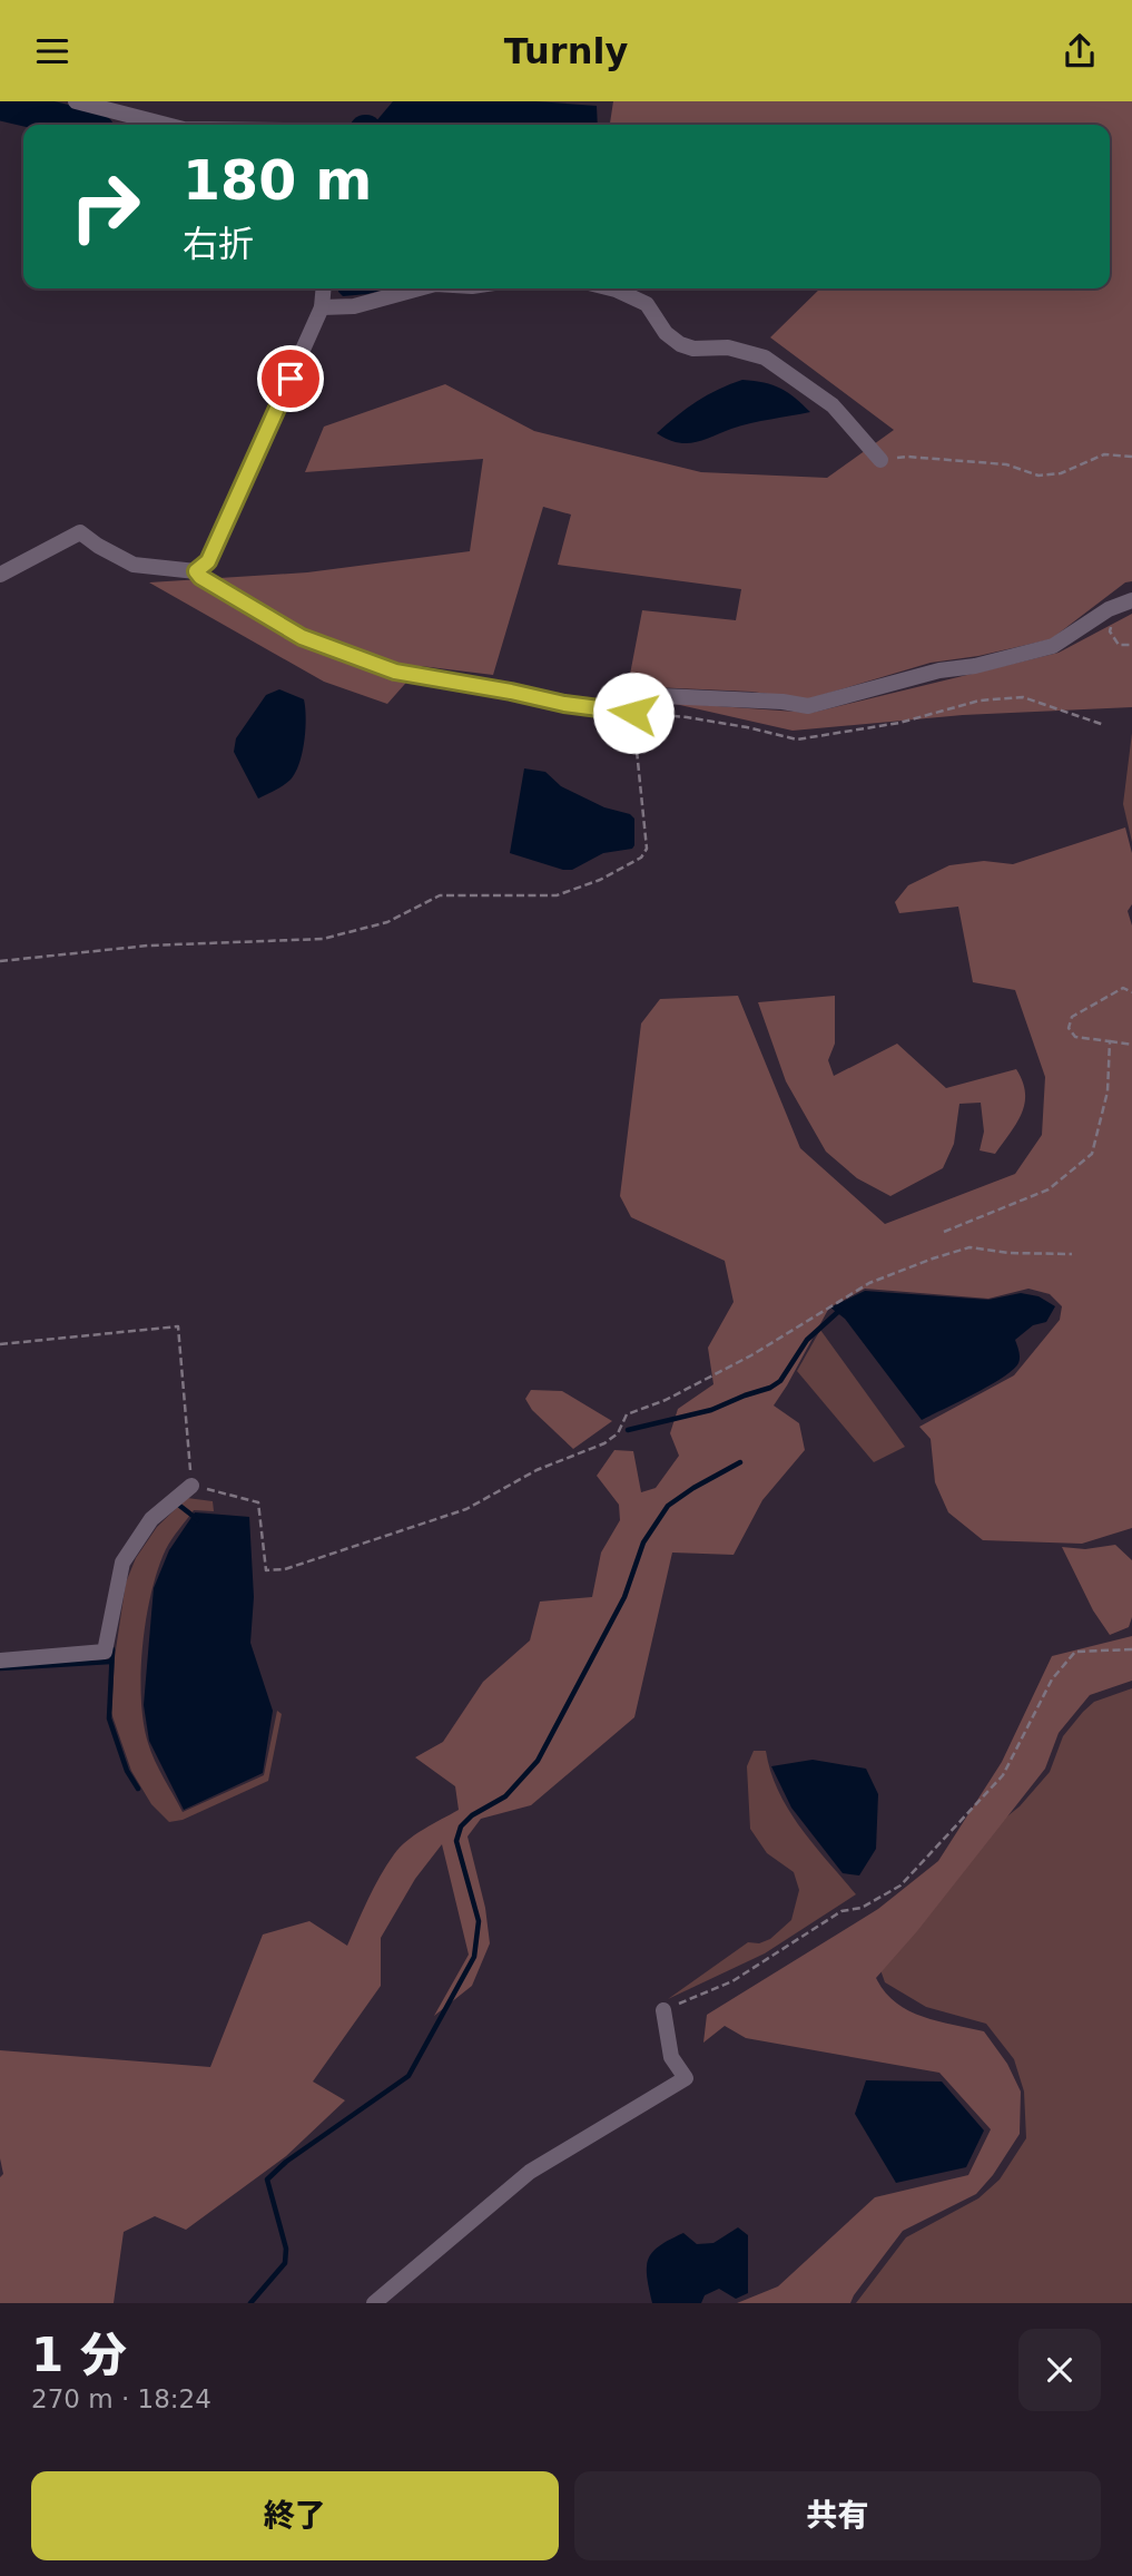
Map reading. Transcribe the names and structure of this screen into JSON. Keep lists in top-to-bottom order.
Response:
{
  "page": {
    "header": "Turnly",
    "turn": ["180 m", "右折"],
    "heading": ["1 分", "270 m · 18:24"],
    "buttons": ["終了", "共有"]
  }
}
